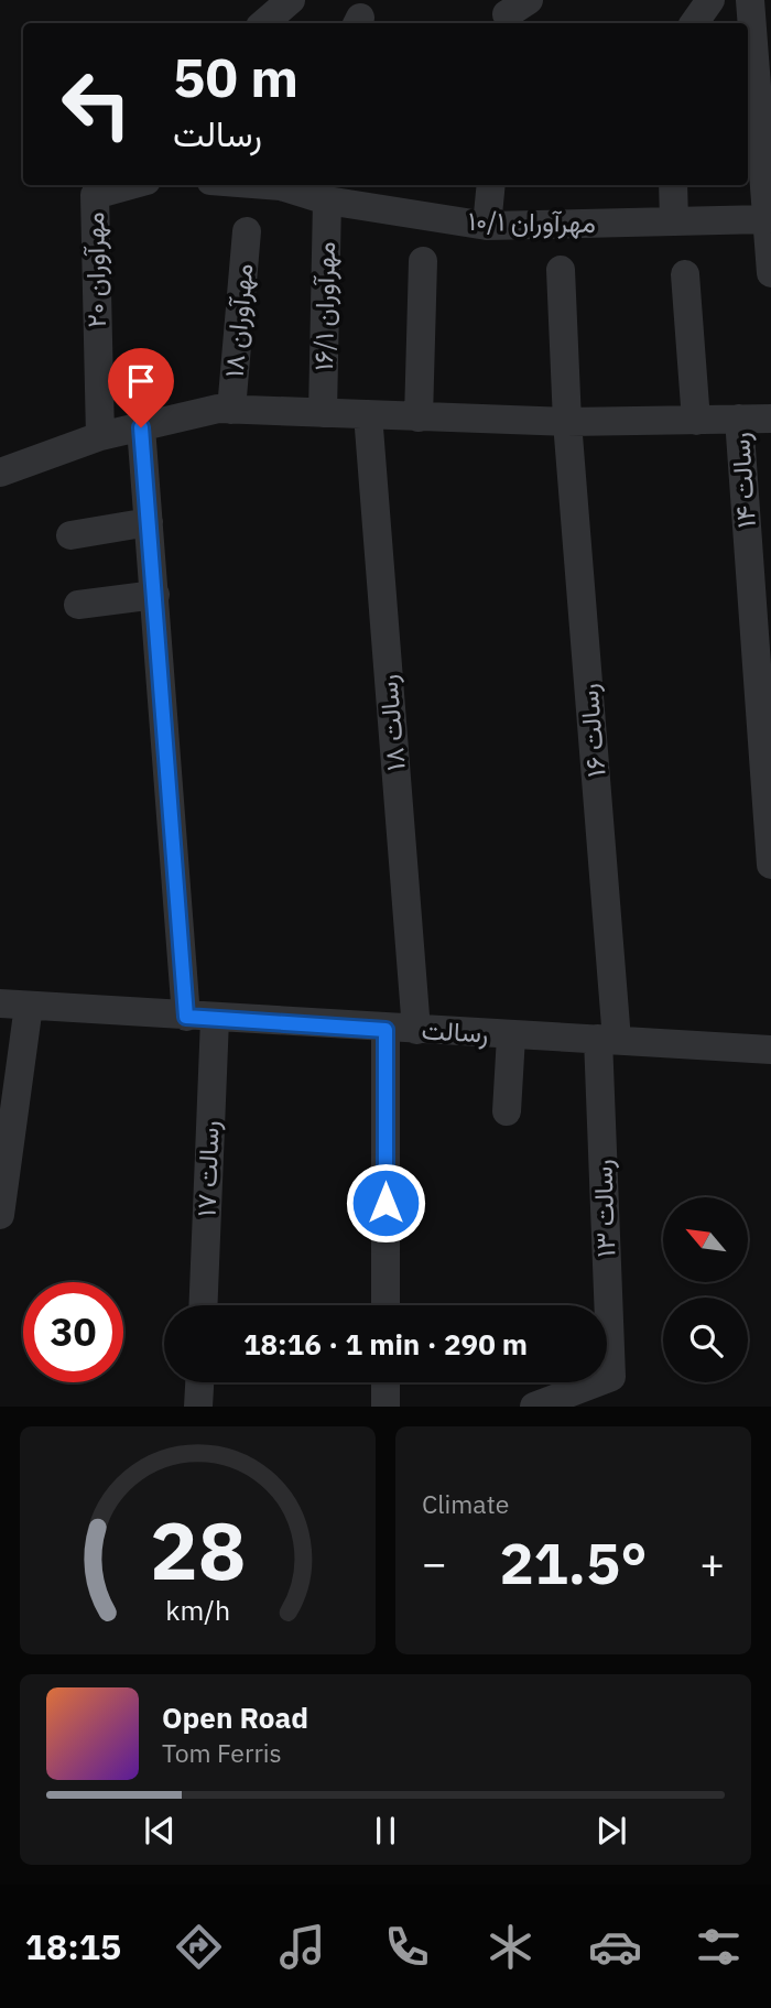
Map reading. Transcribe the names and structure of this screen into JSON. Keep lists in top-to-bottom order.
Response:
{
  "streets": {
    "street": [
      "مهرآوران ۱۰/۱",
      "مهرآوران ۲۰",
      "مهرآوران ۱۶/۱",
      "مهرآوران ۱۸",
      "رسالت ۱۴",
      "رسالت ۱۸",
      "رسالت ۱۶",
      "رسالت",
      "رسالت ۱۷",
      "رسالت ۱۳"
    ]
  },
  "crossings": [
    ["مهرآوران ۱۰/۱", "مهرآوران ۱۶/۱"],
    ["رسالت ۱۸", "رسالت"],
    ["رسالت ۱۶", "رسالت"],
    ["رسالت ۱۶", "رسالت ۱۳"],
    ["رسالت", "رسالت ۱۷"],
    ["رسالت", "رسالت ۱۳"]
  ],
  "north": "top left",
  "page": {
    "turn": ["50 m", "رسالت"],
    "limit": "30",
    "trip": "18:16 · 1 min · 290 m",
    "tile": "Climate",
    "heat": ["−", "21.5°", "+"],
    "song": ["Open Road", "Tom Ferris"],
    "tabs": "18:15",
    "gauge": ["28", "km/h"]
  }
}
